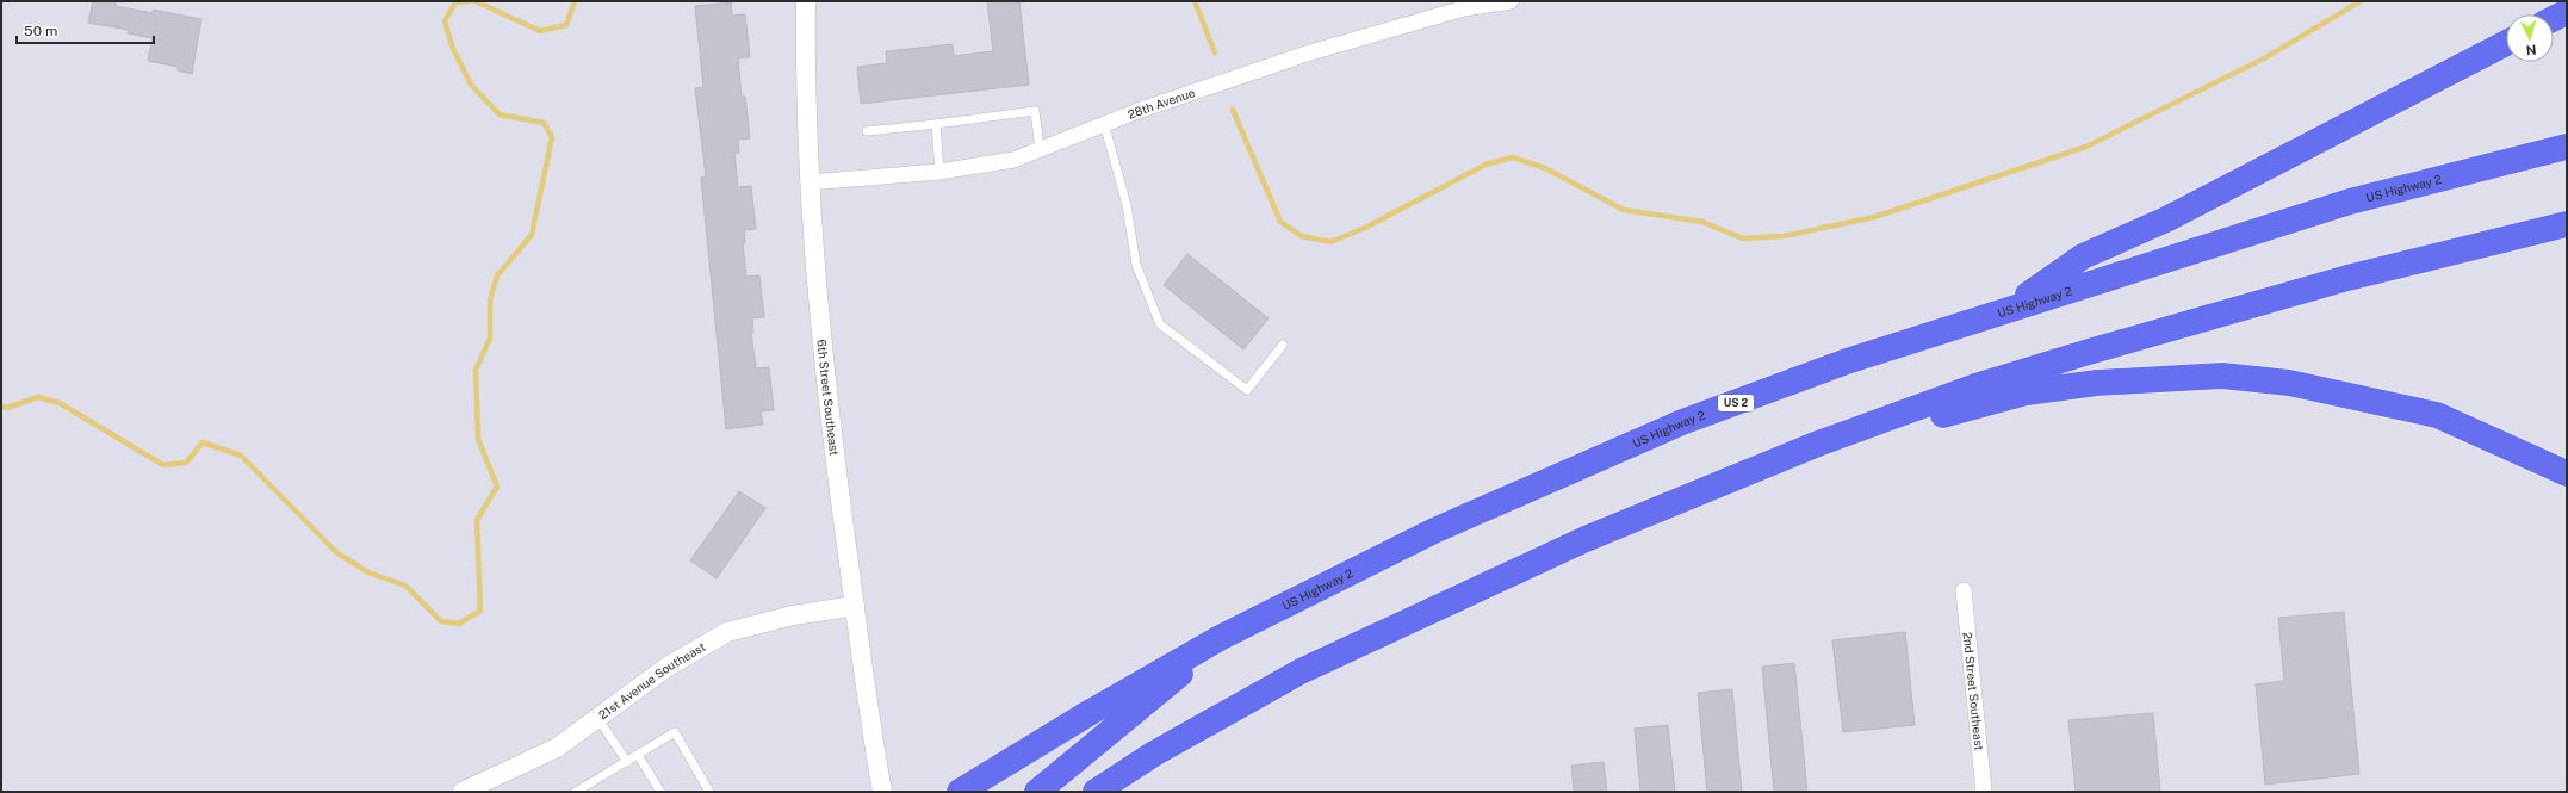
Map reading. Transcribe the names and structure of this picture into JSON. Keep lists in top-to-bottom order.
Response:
{
  "streets": {
    "highway": ["US Highway 2", "US 2"],
    "street": [
      "28th Avenue",
      "6th Street Southeast",
      "21st Avenue Southeast",
      "2nd Street Southeast"
    ]
  },
  "crossings": [
    ["28th Avenue", "6th Street Southeast"],
    ["6th Street Southeast", "21st Avenue Southeast"]
  ],
  "scale_bar": "50 m",
  "north": "bottom"
}
